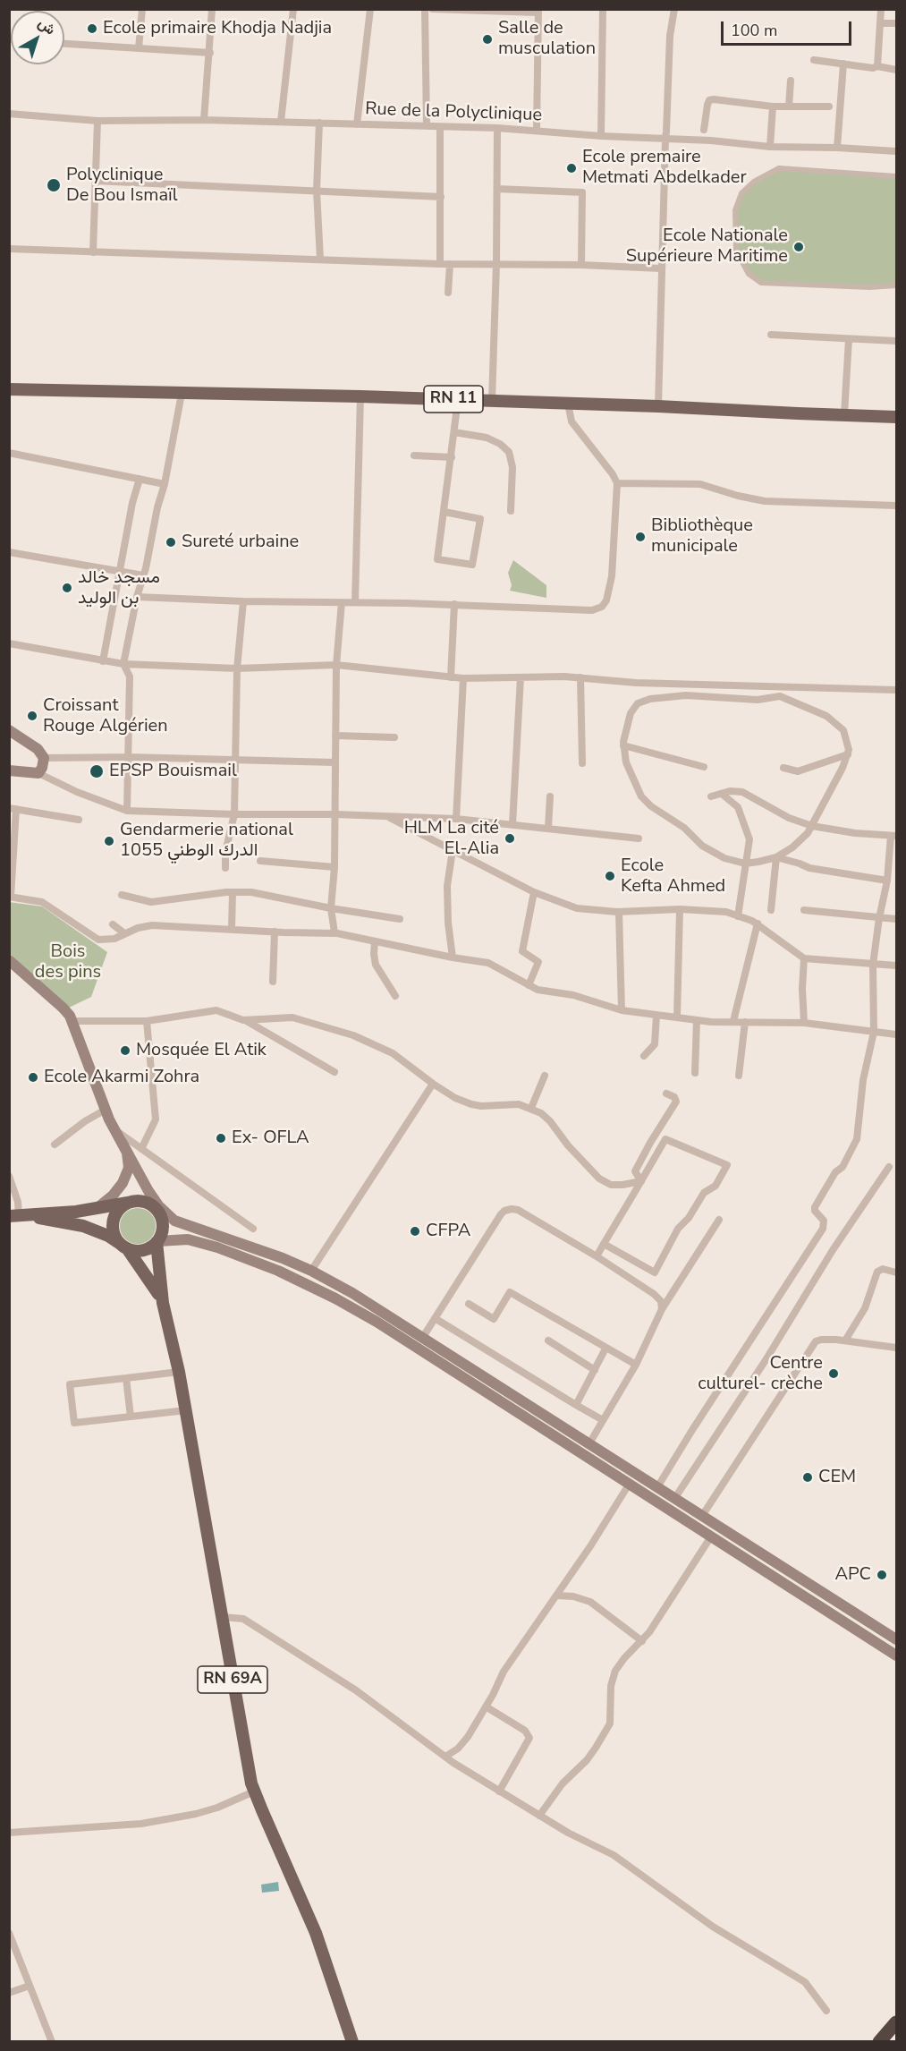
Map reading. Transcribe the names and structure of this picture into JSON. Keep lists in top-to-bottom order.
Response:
{
  "streets": {
    "main road": ["RN 11", "RN 69A"],
    "street": ["Rue de la Polyclinique"]
  },
  "parks": ["Bois des pins"],
  "places": [
    "Ecole primaire Khodja Nadjia",
    "Salle de musculation",
    "Ecole premaire Metmati Abdelkader",
    "Polyclinique De Bou Ismaïl",
    "Ecole Nationale Supérieure Maritime",
    "Bibliothèque municipale",
    "Sureté urbaine",
    "مسجد خالد بن الوليد",
    "Croissant Rouge Algérien",
    "EPSP Bouismail",
    "HLM La cité El-Alia",
    "Gendarmerie national 1055 الدرك الوطني",
    "Ecole Kefta Ahmed",
    "Mosquée El Atik",
    "Ecole Akarmi Zohra",
    "Ex- OFLA",
    "CFPA",
    "Centre culturel- crèche",
    "CEM",
    "APC"
  ],
  "scale_bar": "100 m",
  "north": "top right"
}
